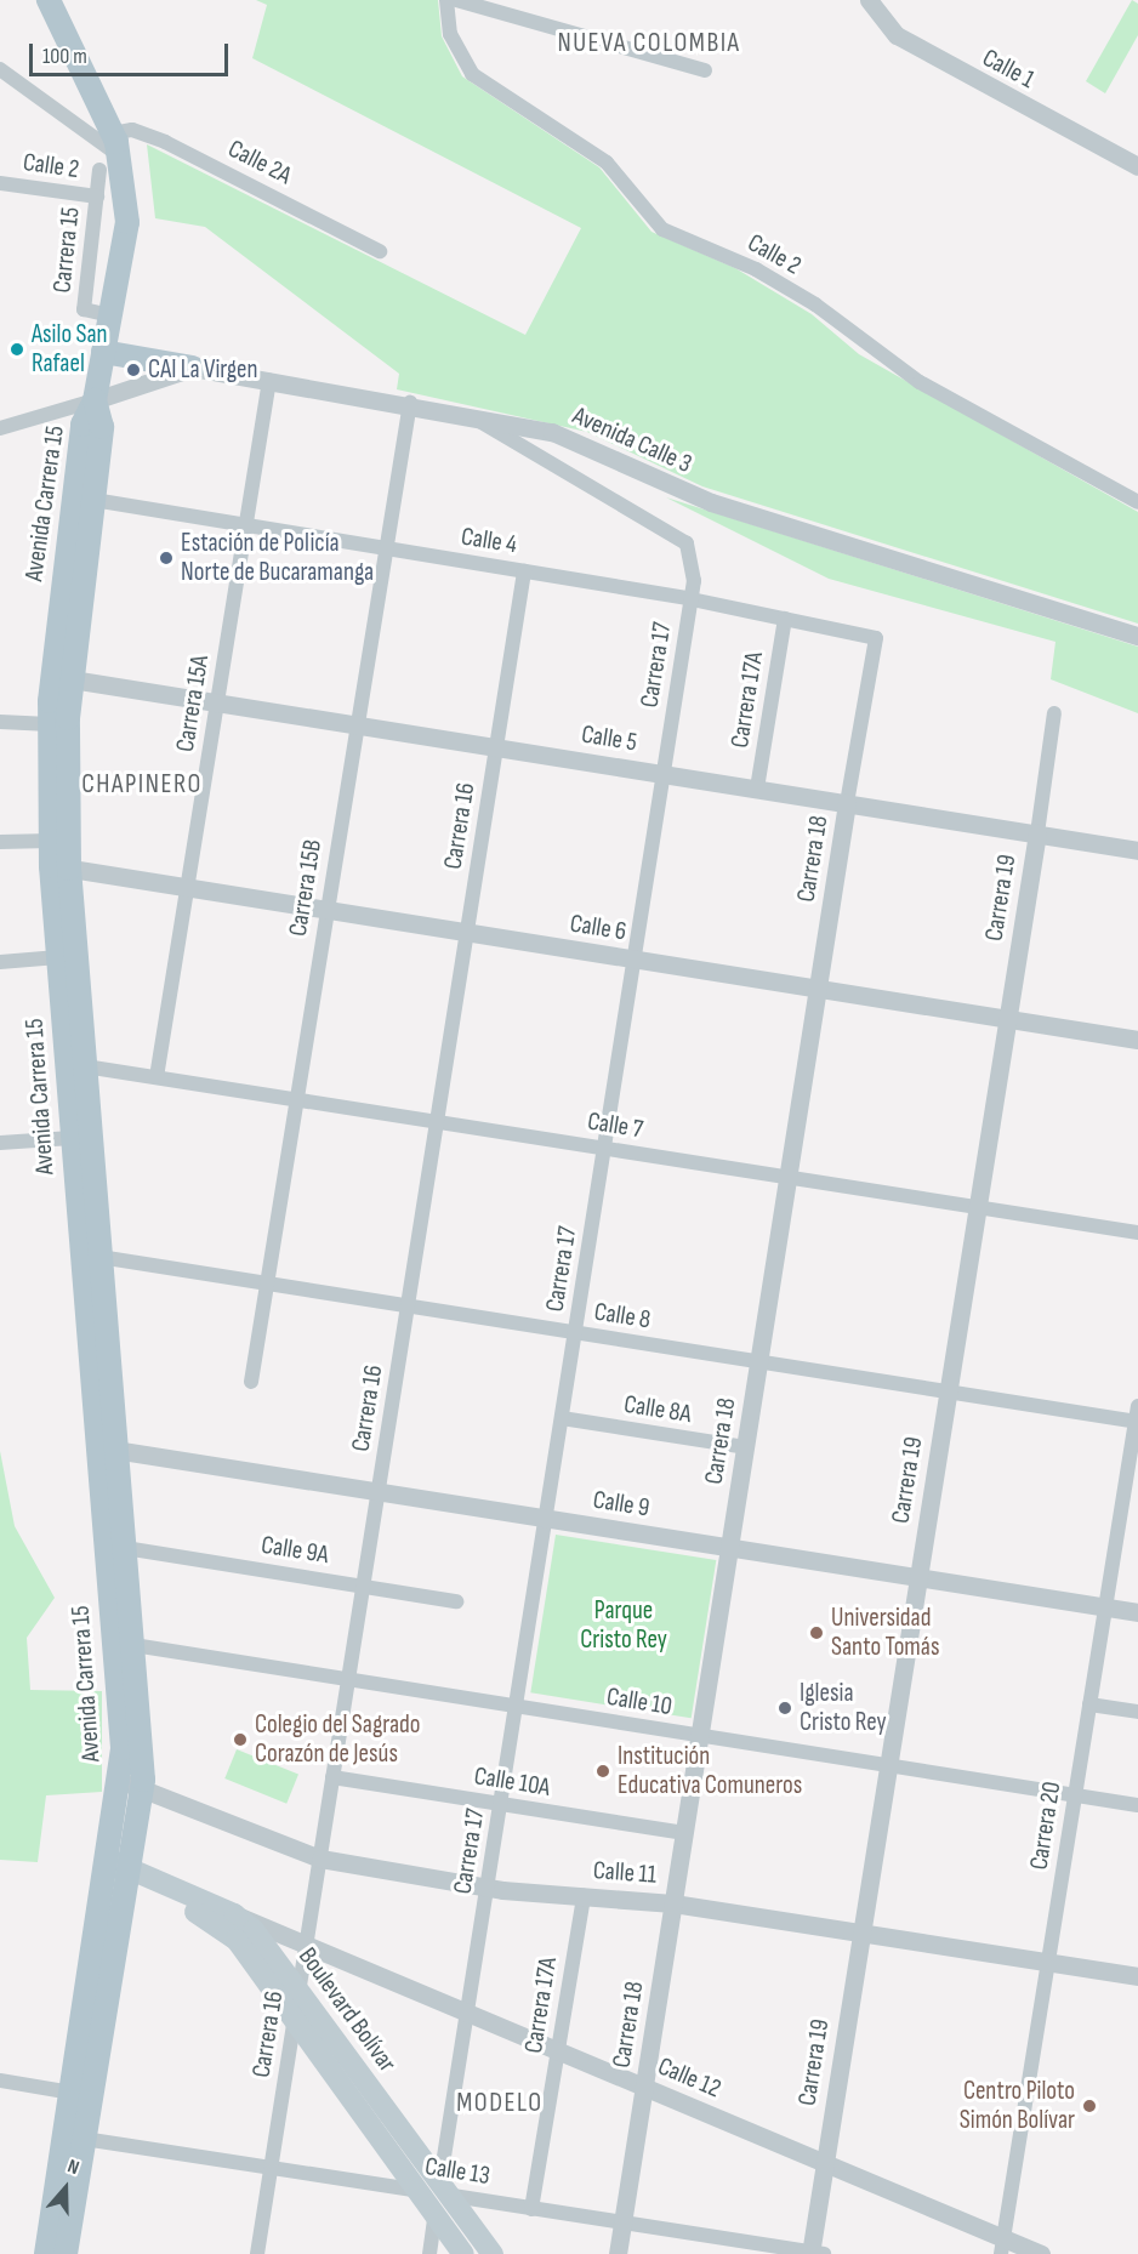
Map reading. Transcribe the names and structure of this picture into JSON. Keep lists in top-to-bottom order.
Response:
{
  "streets": {
    "main road": ["Avenida Carrera 15", "Boulevard Bolívar"],
    "street": [
      "Calle 1",
      "Calle 2A",
      "Calle 2",
      "Carrera 15",
      "Avenida Calle 3",
      "Calle 4",
      "Carrera 17",
      "Carrera 17A",
      "Carrera 15A",
      "Calle 5",
      "Carrera 16",
      "Carrera 18",
      "Carrera 15B",
      "Carrera 19",
      "Calle 6",
      "Calle 7",
      "Calle 8",
      "Calle 8A",
      "Calle 9",
      "Calle 9A",
      "Calle 10",
      "Calle 10A",
      "Carrera 20",
      "Calle 11",
      "Calle 12",
      "Calle 13"
    ]
  },
  "crossings": [
    ["Calle 2", "Carrera 15"],
    ["Avenida Calle 3", "Avenida Carrera 15"],
    ["Avenida Calle 3", "Carrera 17"],
    ["Avenida Calle 3", "Carrera 15A"],
    ["Avenida Calle 3", "Carrera 15B"],
    ["Avenida Carrera 15", "Calle 4"],
    ["Avenida Carrera 15", "Calle 5"],
    ["Avenida Carrera 15", "Calle 6"],
    ["Avenida Carrera 15", "Calle 7"],
    ["Avenida Carrera 15", "Calle 8"],
    ["Avenida Carrera 15", "Calle 9"],
    ["Avenida Carrera 15", "Calle 9A"],
    ["Avenida Carrera 15", "Calle 10"],
    ["Avenida Carrera 15", "Calle 11"],
    ["Avenida Carrera 15", "Boulevard Bolívar"],
    ["Avenida Carrera 15", "Calle 13"],
    ["Calle 4", "Carrera 17"],
    ["Calle 4", "Carrera 17A"],
    ["Calle 4", "Carrera 15A"],
    ["Calle 4", "Carrera 16"],
    ["Calle 4", "Carrera 18"],
    ["Calle 4", "Carrera 15B"],
    ["Carrera 17", "Calle 5"],
    ["Carrera 17", "Calle 6"],
    ["Carrera 17", "Calle 7"],
    ["Carrera 17", "Calle 8"],
    ["Carrera 17", "Calle 8A"],
    ["Carrera 17", "Calle 9"],
    ["Carrera 17", "Calle 10"],
    ["Carrera 17", "Calle 10A"],
    ["Carrera 17", "Calle 11"],
    ["Carrera 17", "Boulevard Bolívar"],
    ["Carrera 17", "Calle 12"],
    ["Carrera 17", "Calle 13"],
    ["Carrera 17A", "Calle 5"],
    ["Carrera 17A", "Calle 11"],
    ["Carrera 17A", "Calle 12"],
    ["Carrera 17A", "Calle 13"],
    ["Carrera 15A", "Calle 5"],
    ["Carrera 15A", "Calle 6"],
    ["Carrera 15A", "Calle 7"],
    ["Calle 5", "Carrera 16"],
    ["Calle 5", "Carrera 18"],
    ["Calle 5", "Carrera 15B"],
    ["Calle 5", "Carrera 19"],
    ["Carrera 16", "Calle 6"],
    ["Carrera 16", "Calle 7"],
    ["Carrera 16", "Calle 8"],
    ["Carrera 16", "Calle 9"],
    ["Carrera 16", "Calle 9A"],
    ["Carrera 16", "Calle 10"],
    ["Carrera 16", "Calle 10A"],
    ["Carrera 16", "Calle 11"],
    ["Carrera 16", "Boulevard Bolívar"],
    ["Carrera 16", "Calle 12"],
    ["Carrera 16", "Calle 13"],
    ["Carrera 18", "Calle 6"],
    ["Carrera 18", "Calle 7"],
    ["Carrera 18", "Calle 8"],
    ["Carrera 18", "Calle 8A"],
    ["Carrera 18", "Calle 9"],
    ["Carrera 18", "Calle 10"],
    ["Carrera 18", "Calle 10A"],
    ["Carrera 18", "Calle 11"],
    ["Carrera 18", "Calle 12"],
    ["Carrera 18", "Calle 13"],
    ["Carrera 15B", "Calle 6"],
    ["Carrera 15B", "Calle 7"],
    ["Carrera 15B", "Calle 8"],
    ["Carrera 19", "Calle 6"],
    ["Carrera 19", "Calle 7"],
    ["Carrera 19", "Calle 8"],
    ["Carrera 19", "Calle 9"],
    ["Carrera 19", "Calle 10"],
    ["Carrera 19", "Calle 11"],
    ["Carrera 19", "Calle 12"],
    ["Carrera 19", "Calle 13"],
    ["Calle 8", "Carrera 20"],
    ["Calle 9", "Carrera 20"],
    ["Calle 10", "Carrera 20"],
    ["Carrera 20", "Calle 11"],
    ["Carrera 20", "Calle 12"],
    ["Boulevard Bolívar", "Calle 12"],
    ["Boulevard Bolívar", "Calle 13"]
  ],
  "districts": ["NUEVA COLOMBIA", "CHAPINERO", "MODELO"],
  "parks": ["Parque Cristo Rey"],
  "places": [
    "Asilo San Rafael",
    "CAI La Virgen",
    "Estación de Policía Norte de Bucaramanga",
    "Universidad Santo Tomás",
    "Iglesia Cristo Rey",
    "Colegio del Sagrado Corazón de Jesús",
    "Institución Educativa Comuneros",
    "Centro Piloto Simón Bolívar"
  ],
  "scale_bar": "100 m",
  "north": "top"
}
